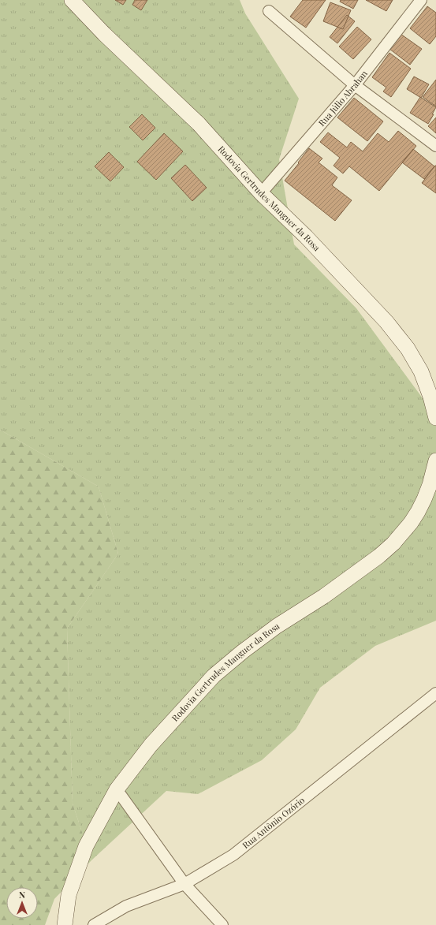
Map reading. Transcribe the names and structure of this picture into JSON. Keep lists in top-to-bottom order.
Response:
{
  "streets": {
    "main road": ["Rodovia Gertrudes Manguer da Rosa"],
    "street": ["Rua Júlio Abrahan", "Rua Antônio Ozório"]
  },
  "crossings": [
    ["Rua Júlio Abrahan", "Rodovia Gertrudes Manguer da Rosa"]
  ],
  "north": "top"
}
